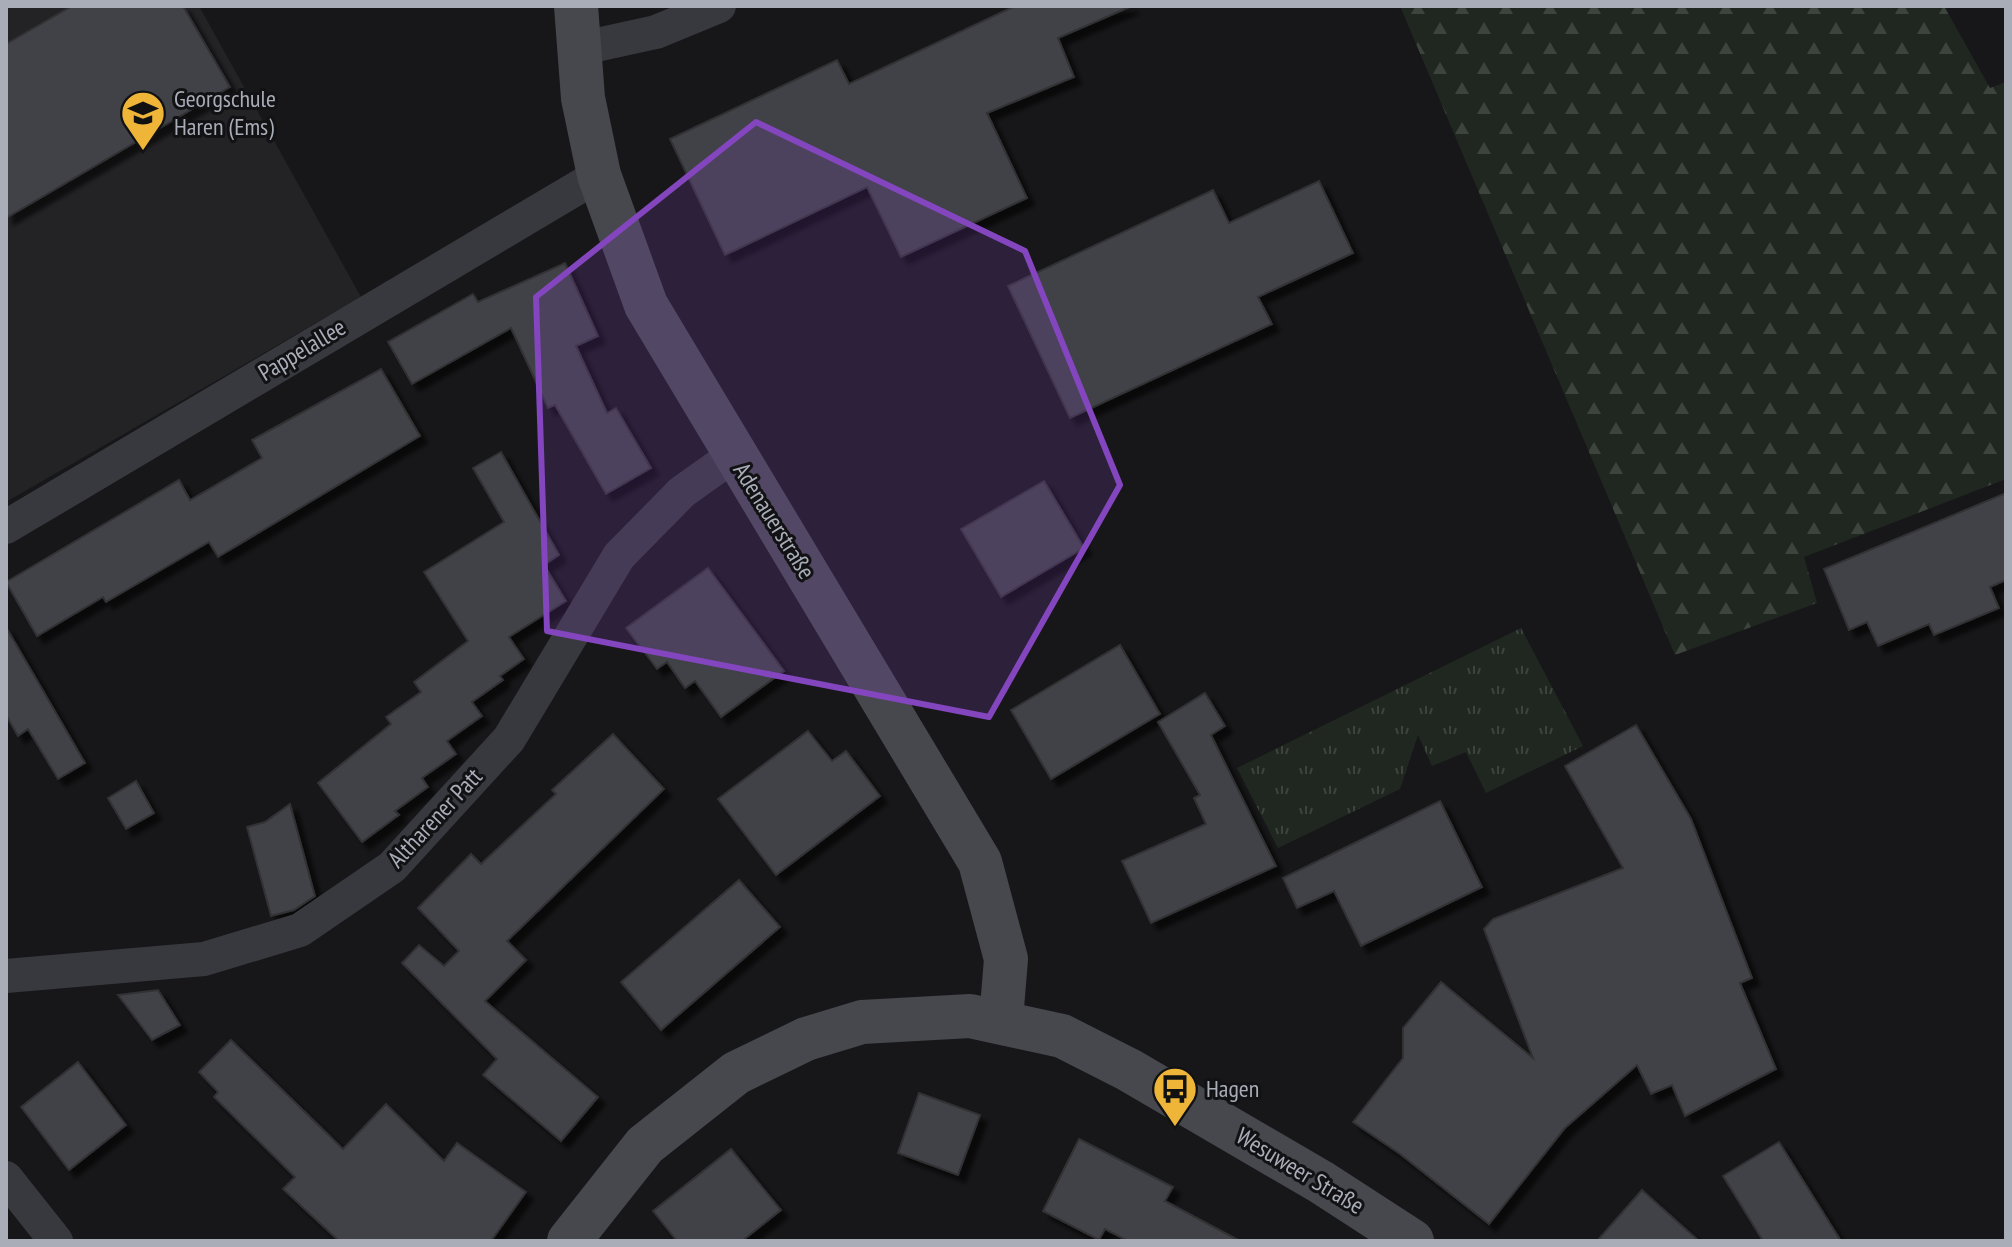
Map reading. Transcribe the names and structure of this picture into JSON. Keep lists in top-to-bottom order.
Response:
{
  "streets": {
    "street": [
      "Pappelallee",
      "Adenauerstraße",
      "Altharener Patt",
      "Wesuweer Straße"
    ]
  },
  "crossings": [
    ["Pappelallee", "Adenauerstraße"],
    ["Adenauerstraße", "Altharener Patt"],
    ["Adenauerstraße", "Wesuweer Straße"]
  ],
  "places": {
    "school or university": ["Georgschule Haren (Ems)"],
    "bus stop": ["Hagen"]
  }
}
